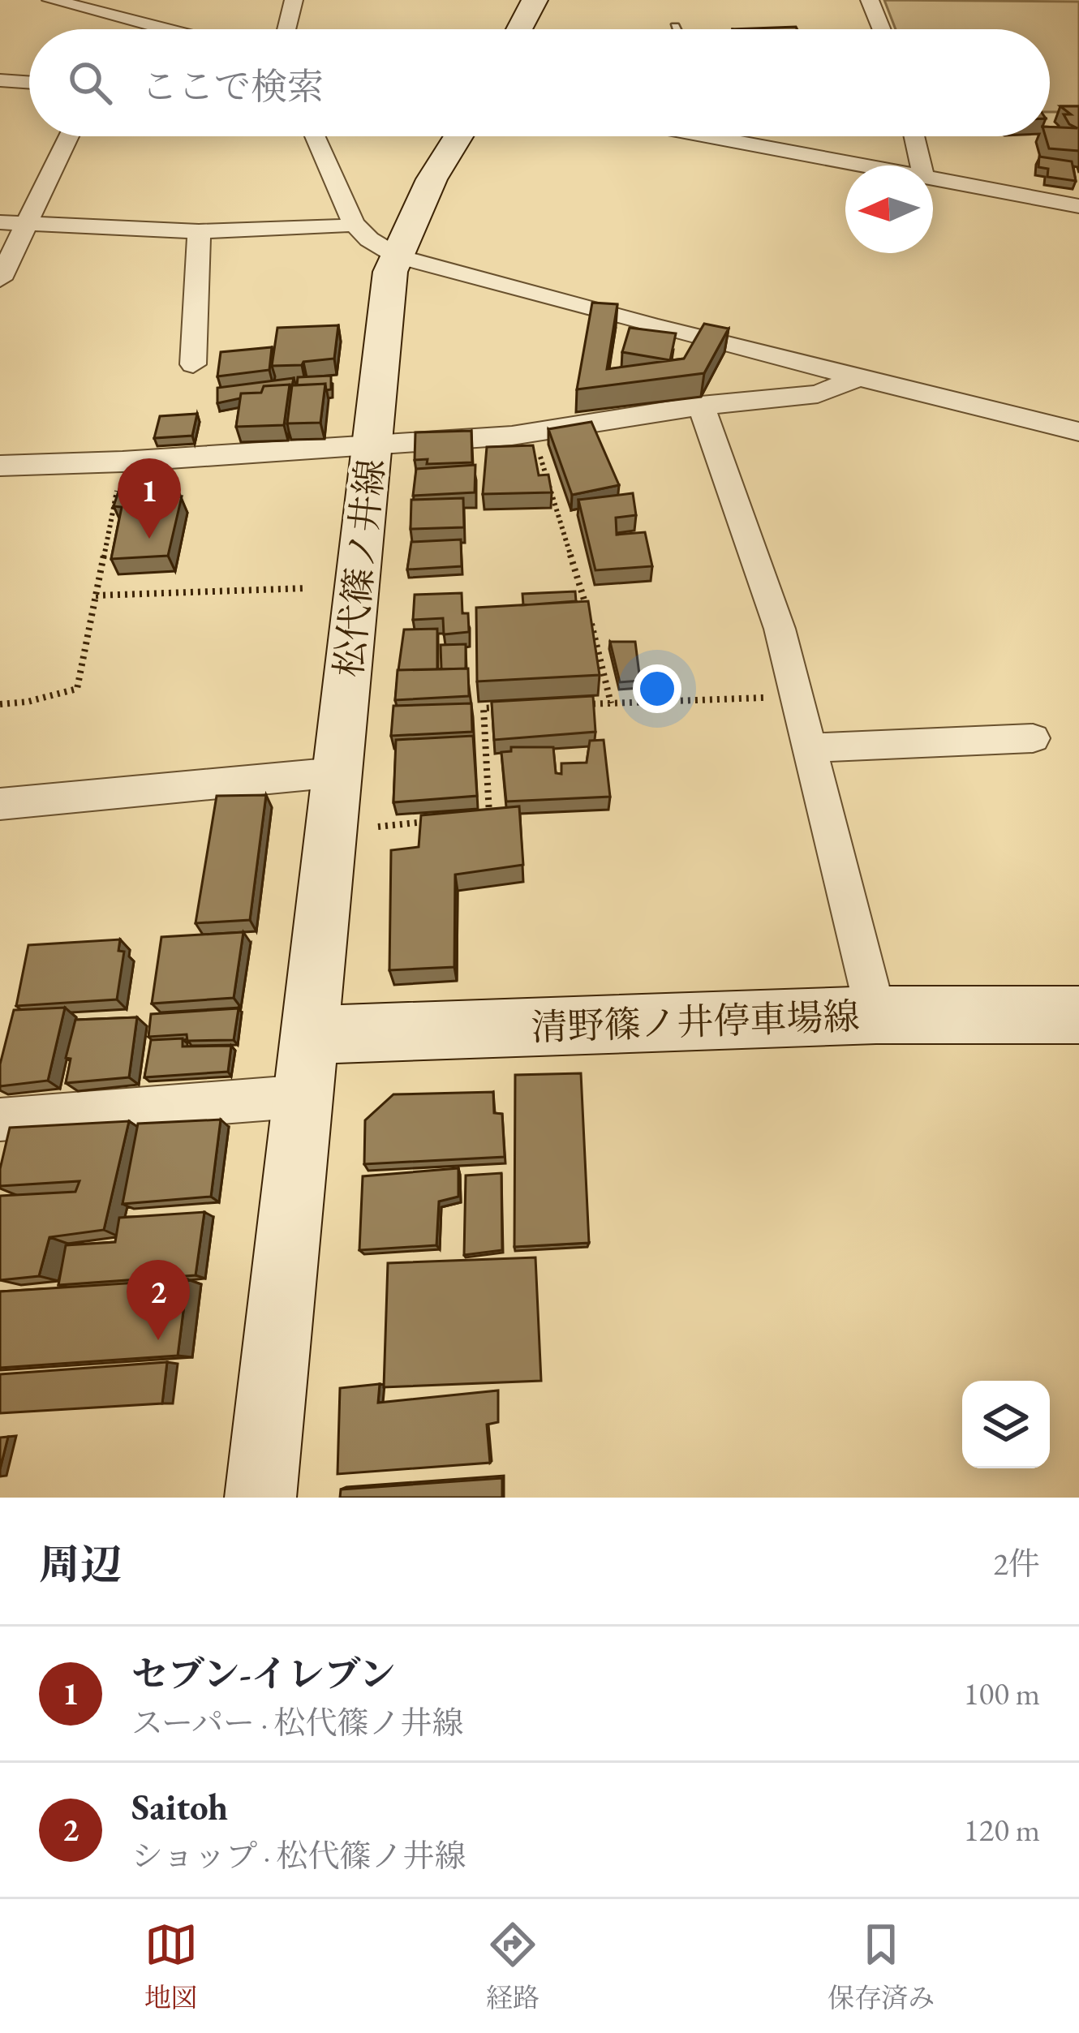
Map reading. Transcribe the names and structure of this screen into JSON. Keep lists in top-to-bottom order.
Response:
{
  "streets": {
    "main road": ["松代篠ノ井線", "清野篠ノ井停車場線"]
  },
  "crossings": [
    ["松代篠ノ井線", "清野篠ノ井停車場線"]
  ],
  "north": "left",
  "page": {
    "search": "ここで検索",
    "pins": ["1", "2"],
    "heading": ["周辺", "2件"],
    "list": [
      {
        "mark": "1",
        "name": "セブン-イレブン",
        "note": "スーパー · 松代篠ノ井線",
        "value": "100 m"
      },
      {
        "mark": "2",
        "name": "Saitoh",
        "note": "ショップ · 松代篠ノ井線",
        "value": "120 m"
      }
    ],
    "nav": ["地図", "経路", "保存済み"]
  }
}
